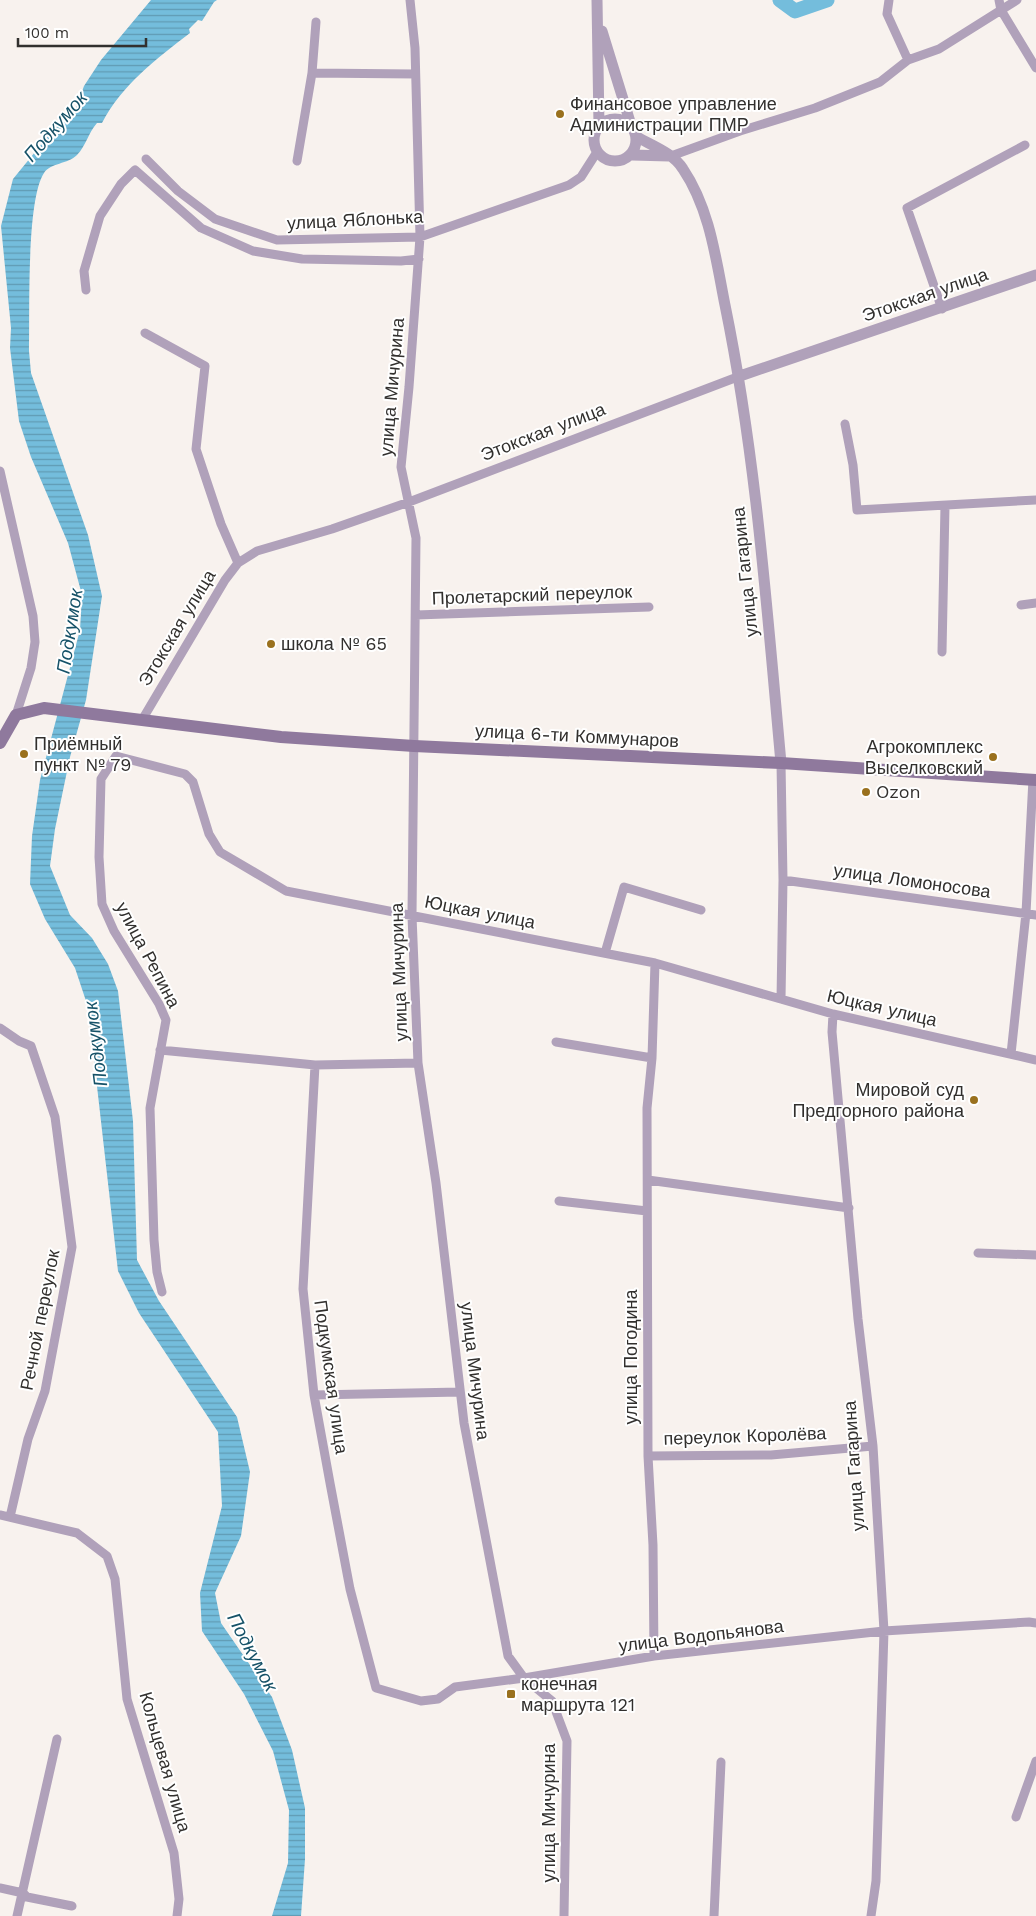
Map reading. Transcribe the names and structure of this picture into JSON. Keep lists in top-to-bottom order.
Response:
{
  "streets": {
    "main road": ["улица 6-ти Коммунаров"],
    "street": [
      "улица Яблонька",
      "Этокская улица",
      "улица Мичурина",
      "улица Гагарина",
      "Пролетарский переулок",
      "улица Ломоносова",
      "Юцкая улица",
      "улица Репина",
      "Речной переулок",
      "улица Погодина",
      "Подкумская улица",
      "переулок Королёва",
      "улица Водопьянова",
      "Кольцевая улица"
    ]
  },
  "crossings": [
    ["улица Яблонька", "улица Мичурина"],
    ["улица Яблонька", "улица Гагарина"],
    ["Этокская улица", "улица Мичурина"],
    ["Этокская улица", "улица Гагарина"],
    ["Этокская улица", "улица 6-ти Коммунаров"],
    ["улица Мичурина", "Пролетарский переулок"],
    ["улица Мичурина", "улица 6-ти Коммунаров"],
    ["улица Мичурина", "Юцкая улица"],
    ["улица Мичурина", "улица Водопьянова"],
    ["улица Гагарина", "улица 6-ти Коммунаров"],
    ["улица Гагарина", "улица Ломоносова"],
    ["улица Гагарина", "Юцкая улица"],
    ["улица Гагарина", "переулок Королёва"],
    ["улица Гагарина", "улица Водопьянова"],
    ["Юцкая улица", "улица Репина"],
    ["Юцкая улица", "улица Погодина"],
    ["Речной переулок", "Кольцевая улица"],
    ["улица Погодина", "переулок Королёва"],
    ["улица Погодина", "улица Водопьянова"],
    ["Подкумская улица", "улица Водопьянова"]
  ],
  "water": ["Подкумок"],
  "places": {
    "other": [
      "Финансовое управление Администрации ПМР",
      "школа № 65",
      "Приёмный пункт № 79",
      "Агрокомплекс Выселковский",
      "Ozon",
      "Мировой суд Предгорного района"
    ],
    "transit": ["конечная маршрута 121"]
  },
  "scale_bar": "100 m"
}
